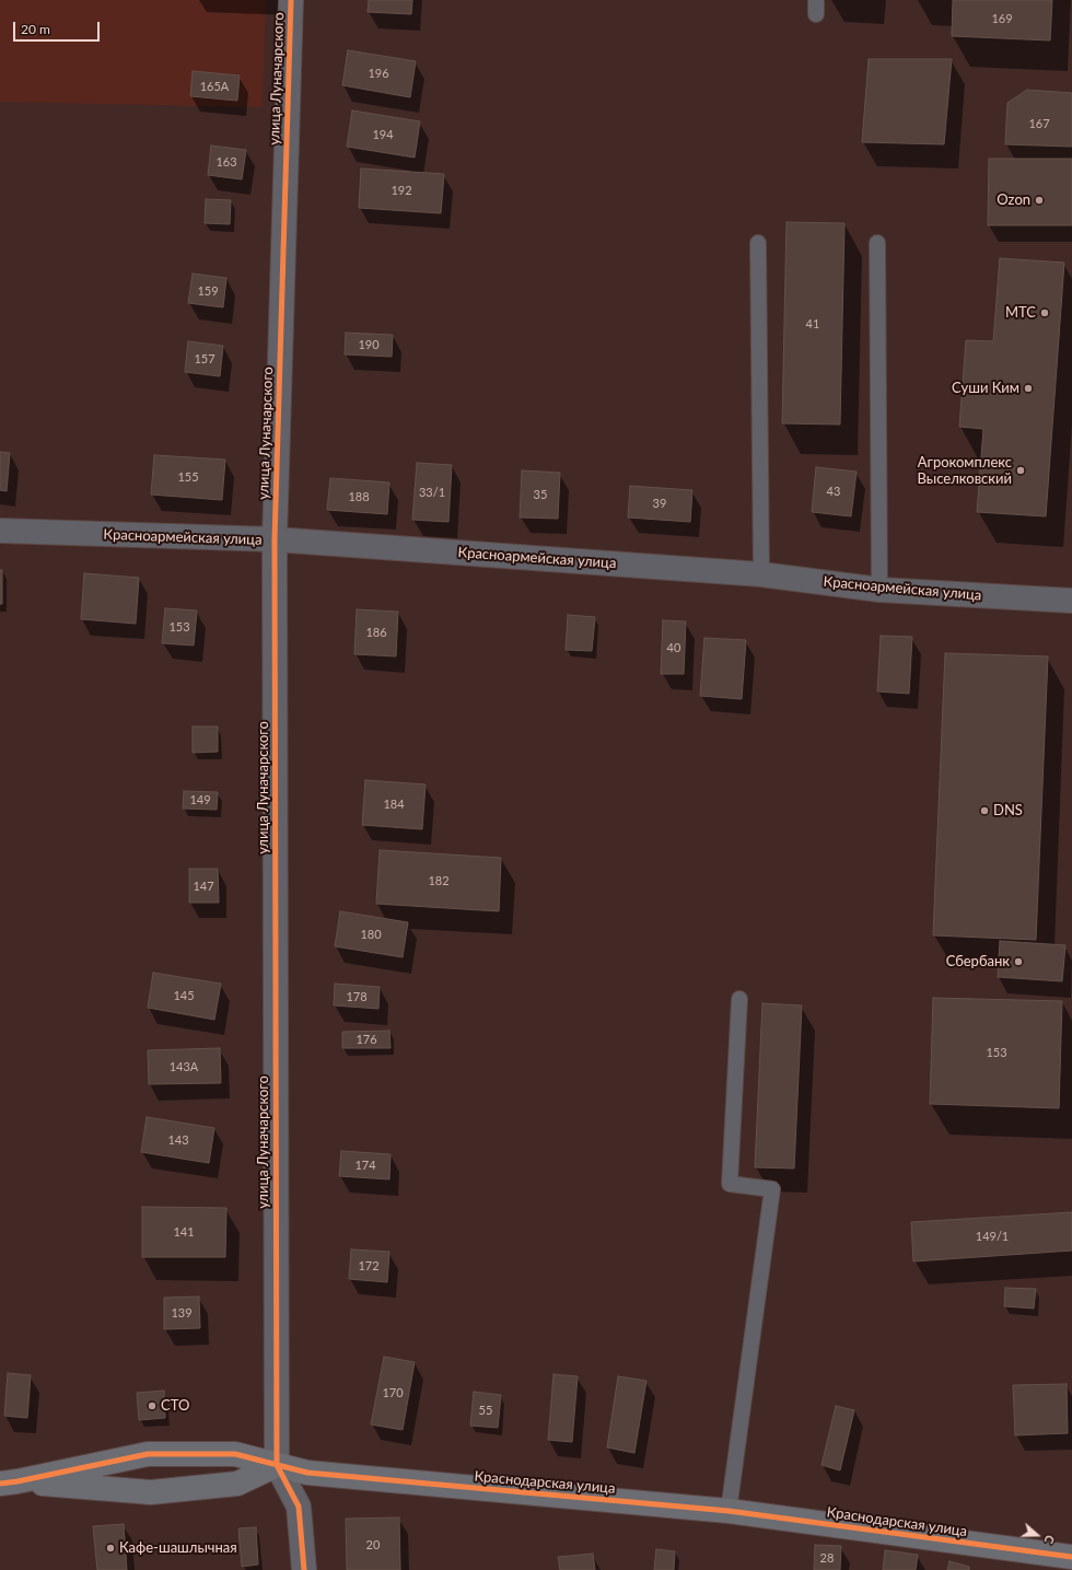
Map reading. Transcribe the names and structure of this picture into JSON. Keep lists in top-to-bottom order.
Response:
{
  "streets": {
    "street": ["улица Луначарского", "Красноармейская улица", "Краснодарская улица"]
  },
  "crossings": [
    ["улица Луначарского", "Красноармейская улица"],
    ["улица Луначарского", "Краснодарская улица"]
  ],
  "places": [
    "Ozon",
    "МТС",
    "Суши Ким",
    "Агрокомплекс Выселковский",
    "DNS",
    "Сбербанк",
    "СТО",
    "Кафе-шашлычная"
  ],
  "house_numbers": [
    "169",
    "196",
    "165А",
    "167",
    "194",
    "163",
    "192",
    "159",
    "41",
    "190",
    "157",
    "155",
    "43",
    "33/1",
    "35",
    "188",
    "39",
    "153",
    "186",
    "40",
    "149",
    "184",
    "182",
    "147",
    "180",
    "145",
    "178",
    "176",
    "153",
    "143А",
    "143",
    "174",
    "141",
    "149/1",
    "172",
    "139",
    "170",
    "55",
    "20",
    "28"
  ],
  "scale_bar": "20 m",
  "north": "right"
}
